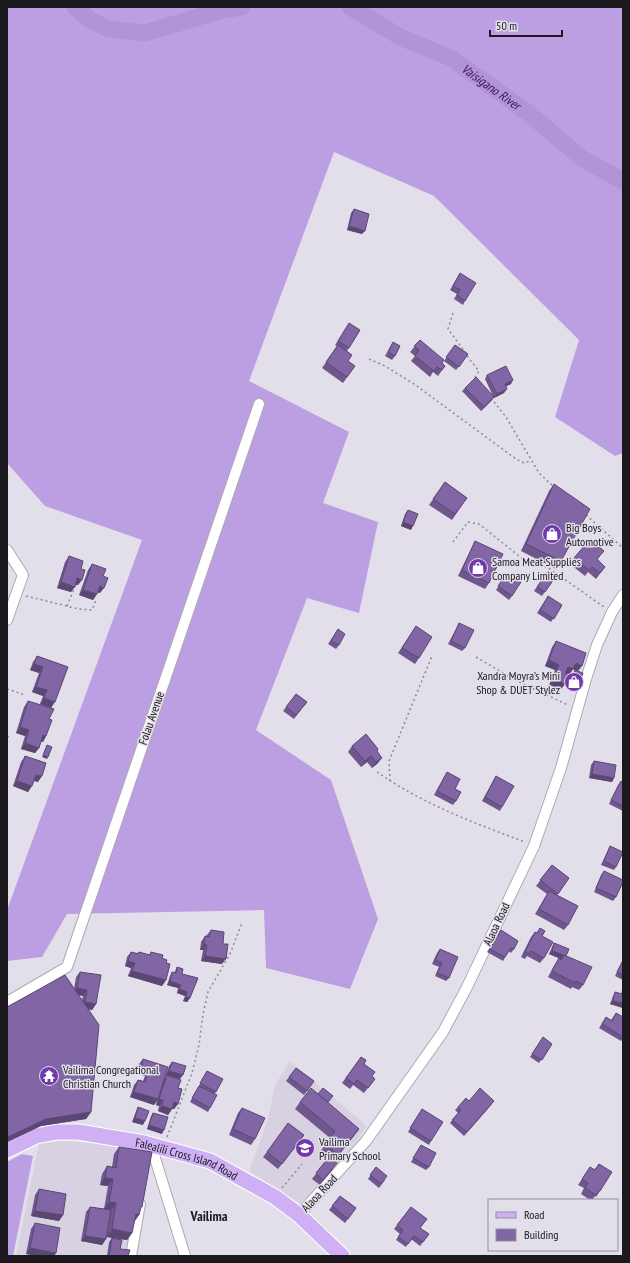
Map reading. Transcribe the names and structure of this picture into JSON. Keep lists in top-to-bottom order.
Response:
{
  "streets": {
    "main road": ["Falealili Cross Island Road"],
    "street": ["Folau Avenue", "Alaoa Road"]
  },
  "crossings": [
    ["Alaoa Road", "Falealili Cross Island Road"]
  ],
  "districts": ["Vailima"],
  "water": ["Vaisigano River"],
  "places": {
    "shop": ["Big Boys Automotive", "Samoa Meat Supplies Company Limited", "Xandra Moyra’s Mini Shop & DUET Stylez"],
    "temple": ["Vailima Congregational Christian Church"],
    "school or university": ["Vailima Primary School"]
  },
  "legend": ["Road", "Building"],
  "scale_bar": "50 m"
}
